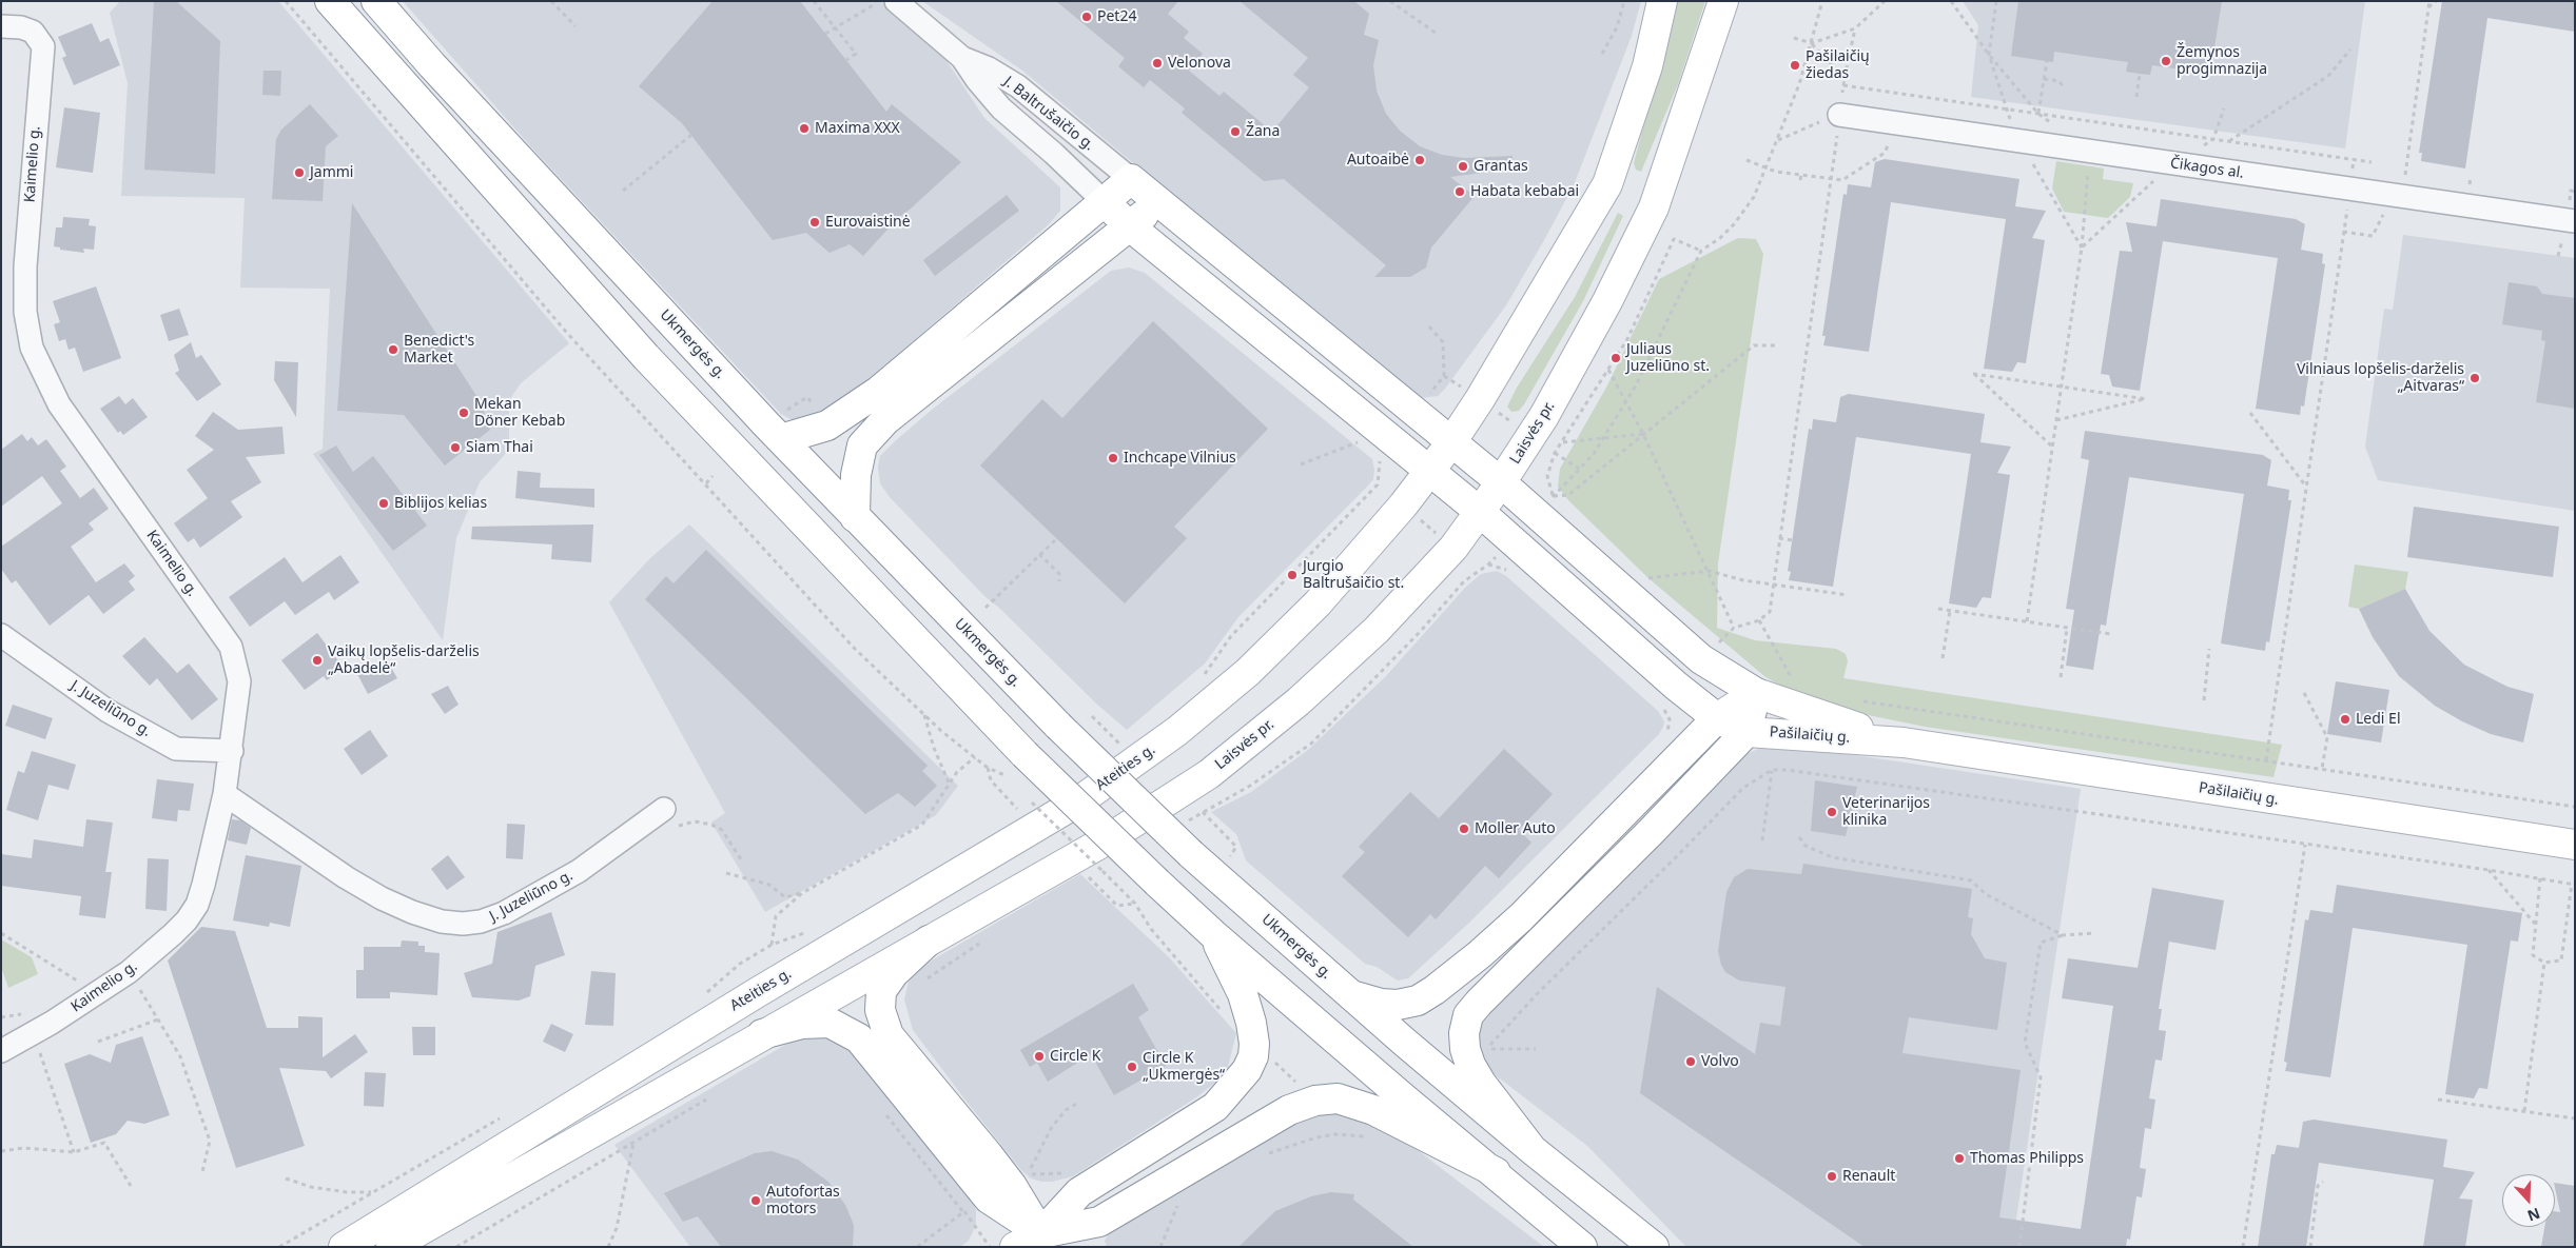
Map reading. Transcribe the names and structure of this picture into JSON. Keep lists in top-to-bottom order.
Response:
{
  "streets": {
    "main road": [
      "Ukmergės g.",
      "Laisvės pr.",
      "Pašilaičių g.",
      "Ateities g."
    ],
    "street": [
      "J. Baltrušaičio g.",
      "Kaimelio g.",
      "Čikagos al.",
      "J. Juzeliūno g."
    ]
  },
  "crossings": [
    ["J. Baltrušaičio g.", "Pašilaičių g."],
    ["Kaimelio g.", "J. Juzeliūno g."],
    ["Laisvės pr.", "Pašilaičių g."]
  ],
  "places": [
    "Pet24",
    "Žemynos progimnazija",
    "Velonova",
    "Pašilaičių žiedas",
    "Maxima XXX",
    "Žana",
    "Autoaibė",
    "Grantas",
    "Jammi",
    "Habata kebabai",
    "Eurovaistinė",
    "Benedict's Market",
    "Juliaus Juzeliūno st.",
    "Vilniaus lopšelis-darželis „Aitvaras“",
    "Mekan Döner Kebab",
    "Siam Thai",
    "Inchcape Vilnius",
    "Biblijos kelias",
    "Jurgio Baltrušaičio st.",
    "Vaikų lopšelis-darželis „Abadelė“",
    "Ledi El",
    "Veterinarijos klinika",
    "Moller Auto",
    "Circle K",
    "Volvo",
    "Circle K „Ukmergės“",
    "Thomas Philipps",
    "Renault",
    "Autofortas motors"
  ],
  "north": "bottom"
}
